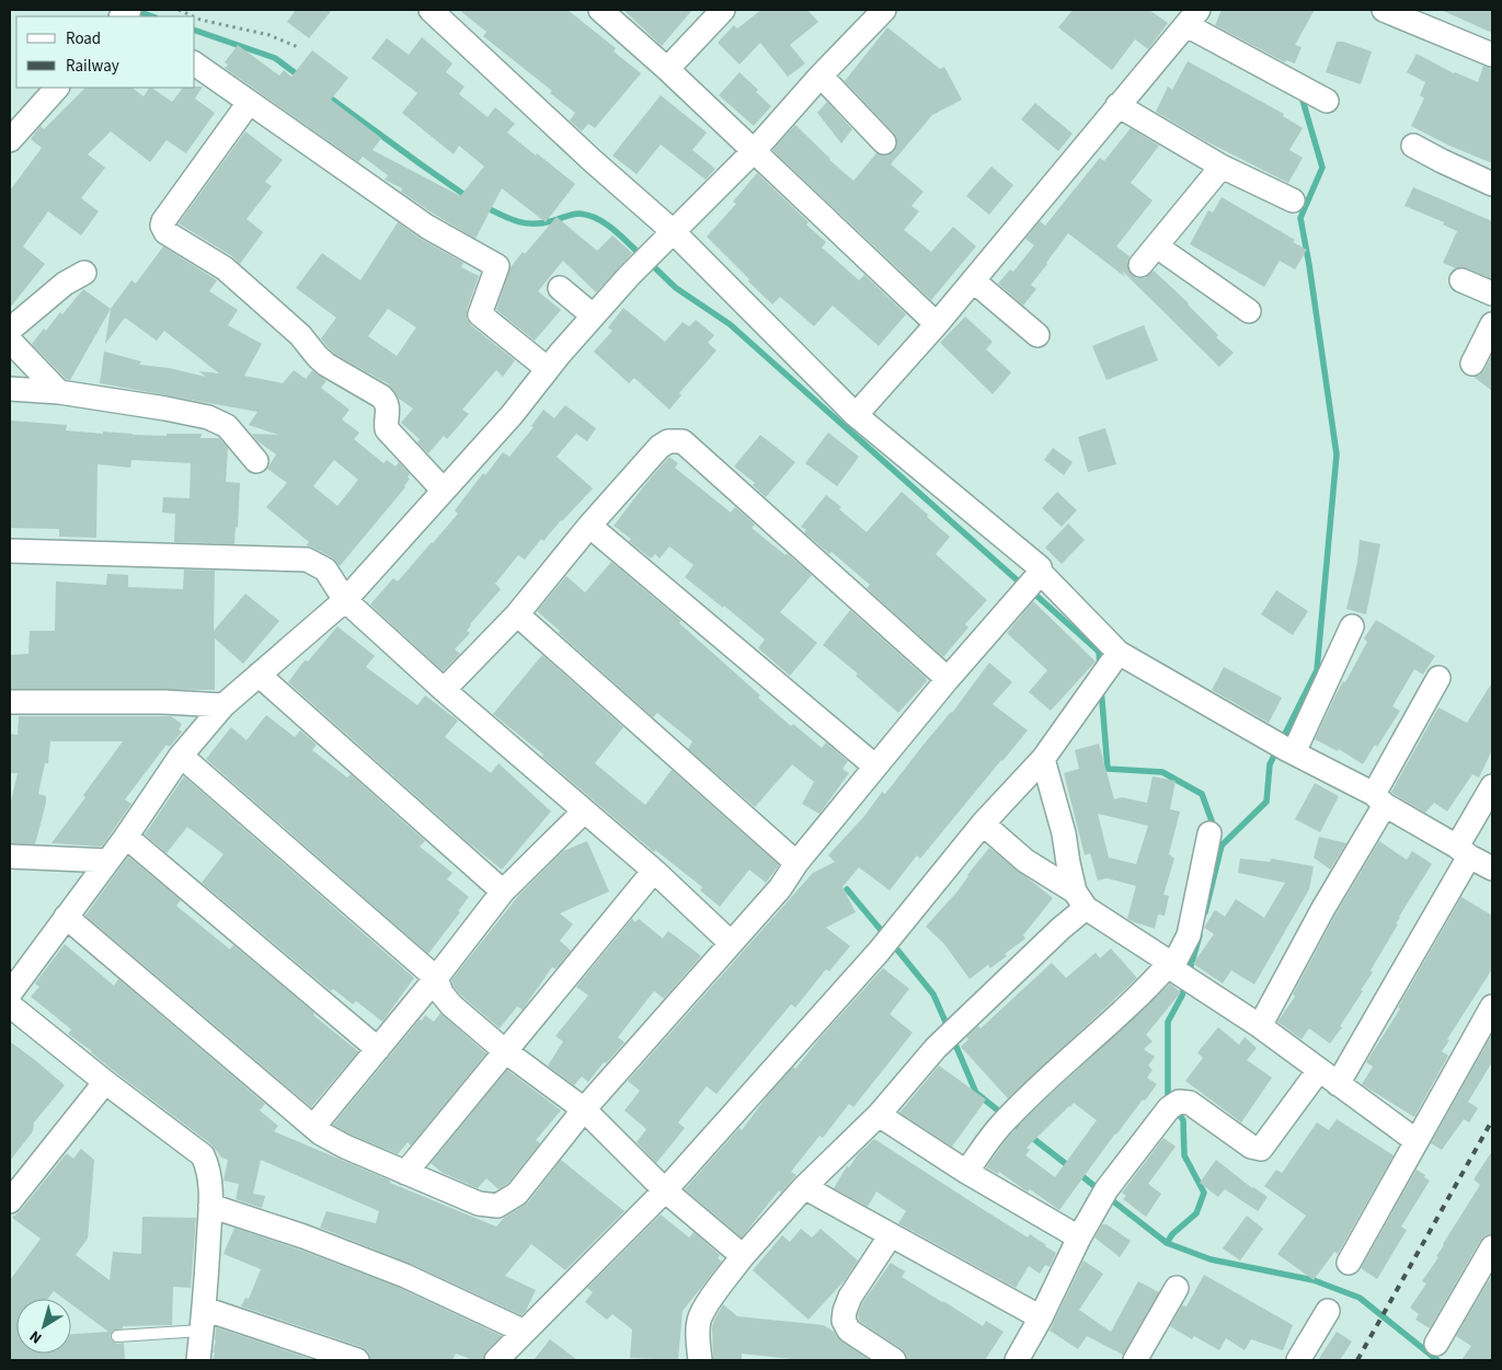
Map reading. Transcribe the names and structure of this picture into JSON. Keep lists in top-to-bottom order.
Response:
{
  "legend": ["Road", "Railway"],
  "north": "bottom left"
}
